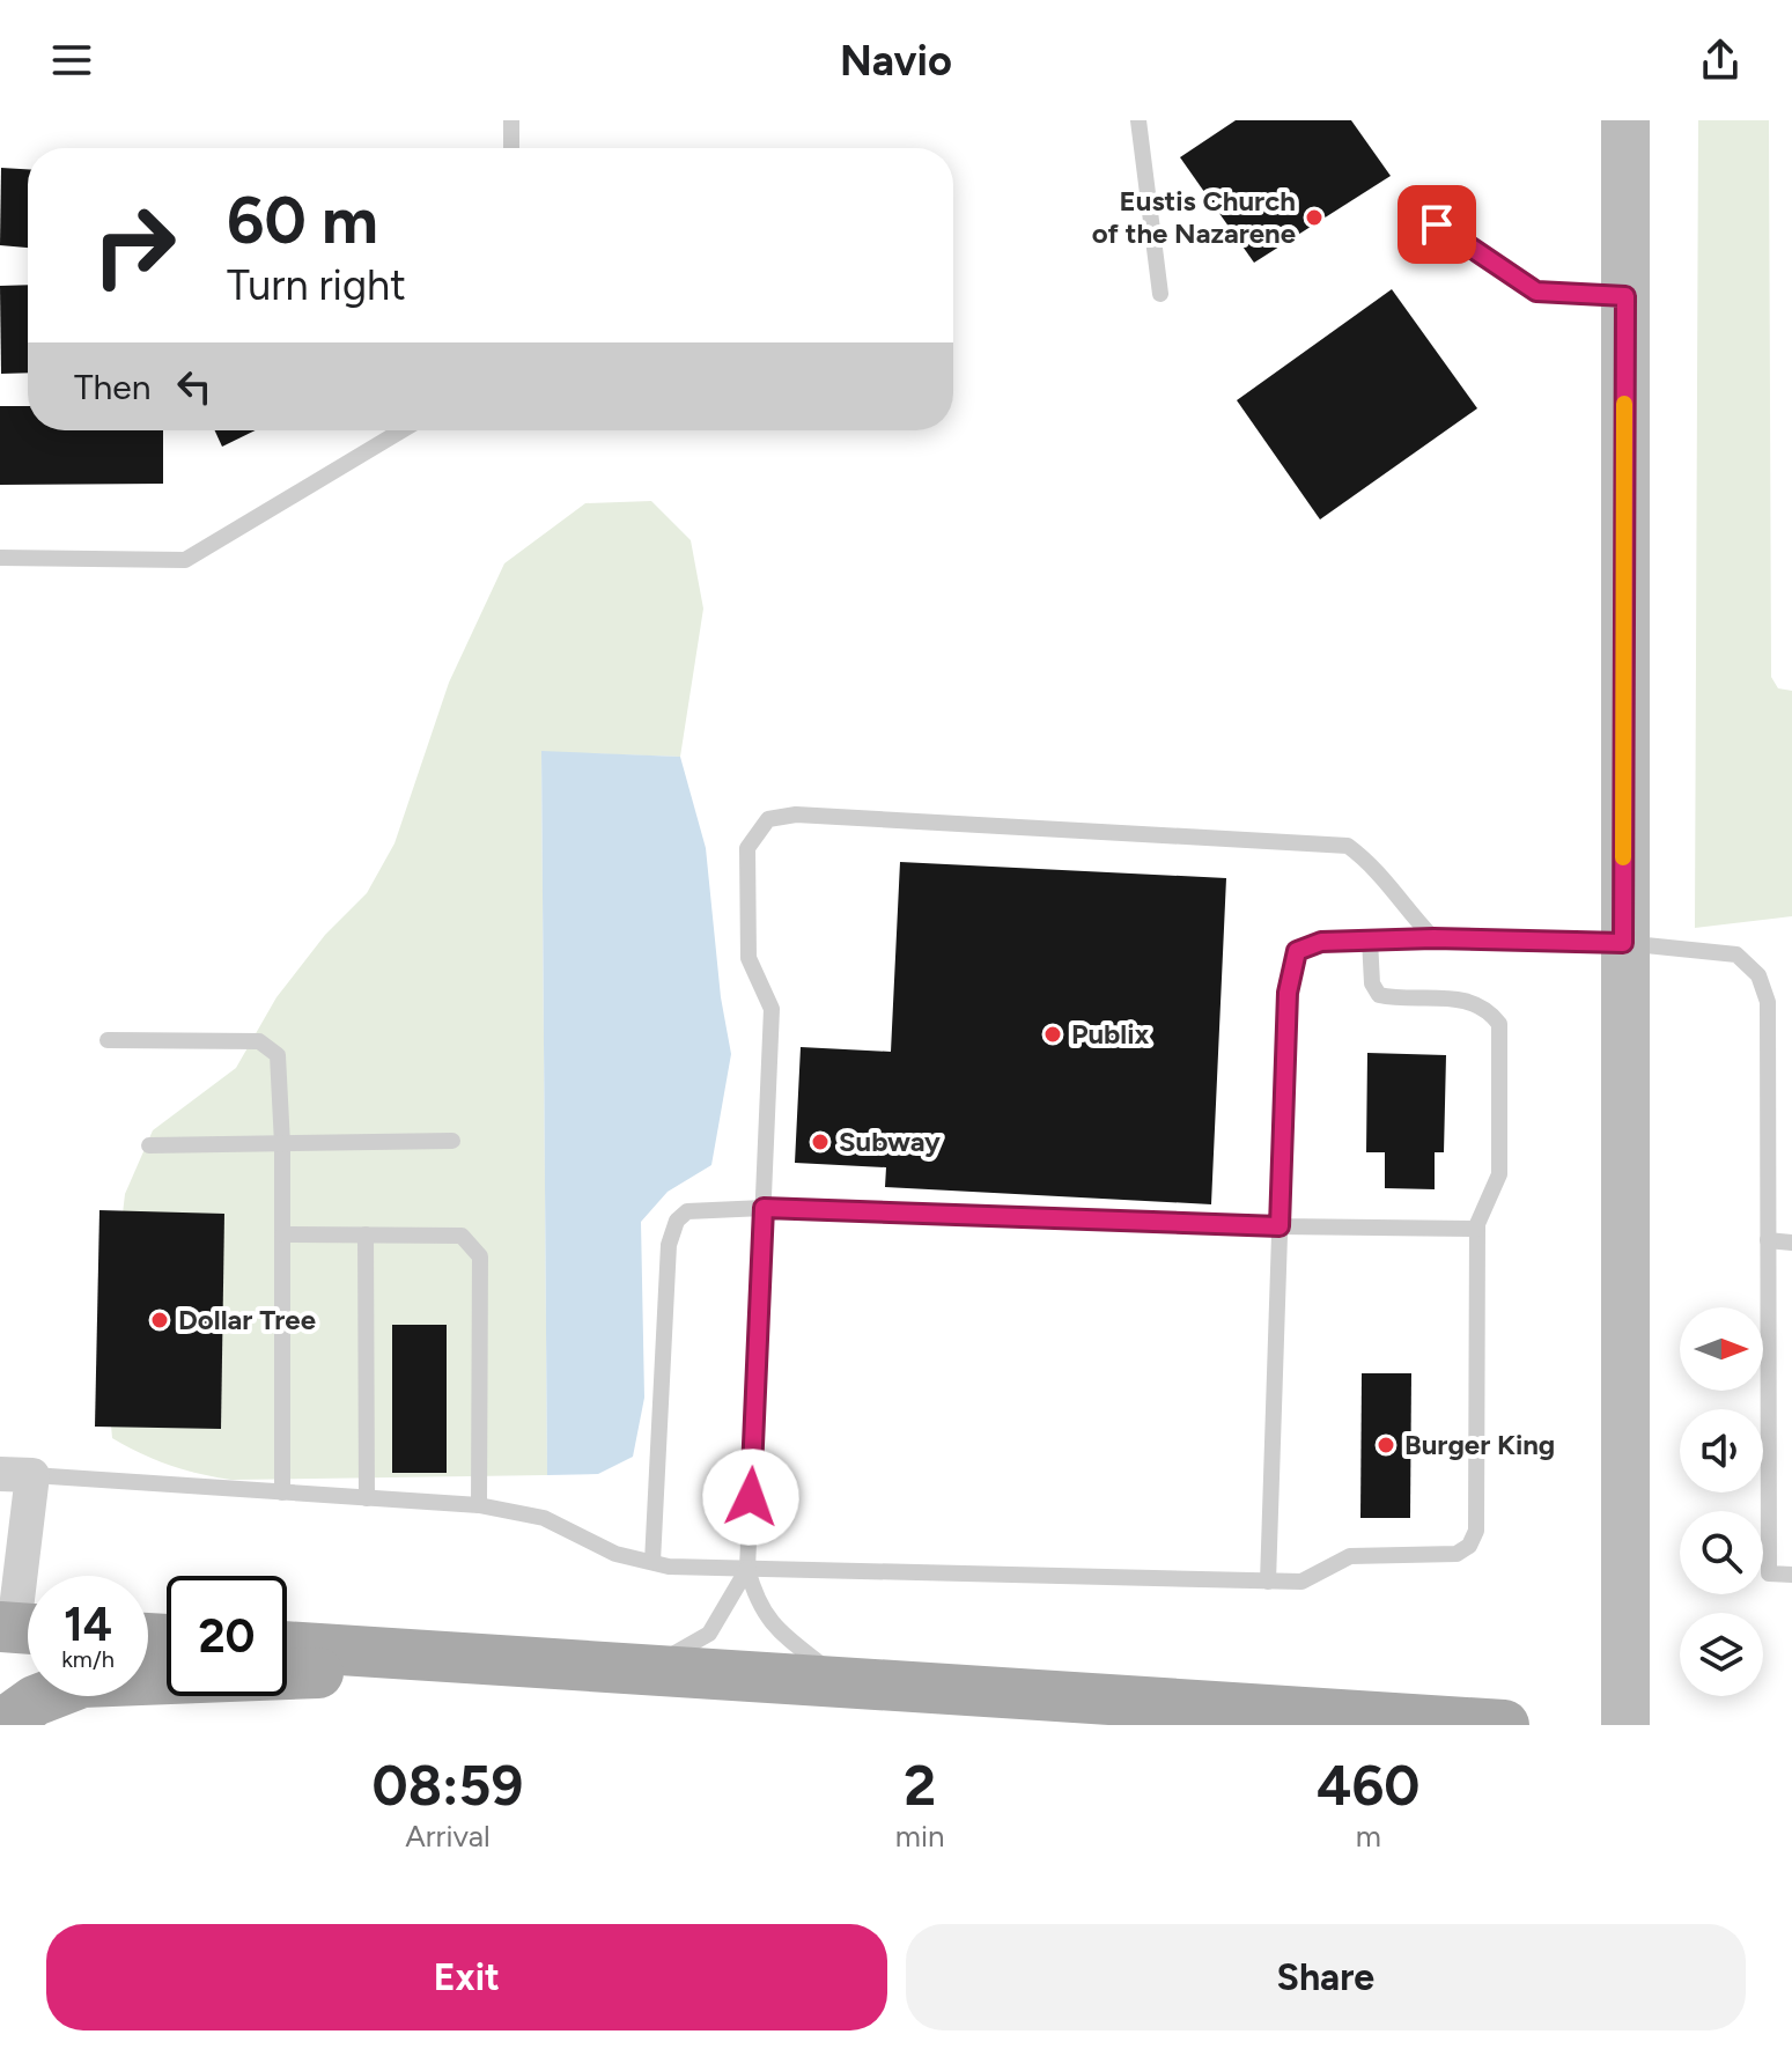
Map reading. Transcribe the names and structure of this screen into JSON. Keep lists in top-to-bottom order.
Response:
{
  "places": [
    "Eustis Church of the Nazarene",
    "Publix",
    "Subway",
    "Dollar Tree",
    "Burger King"
  ],
  "north": "right",
  "page": {
    "header": "Navio",
    "turn": ["60 m", "Turn right"],
    "then": "Then",
    "speed": "14 km/h",
    "limit": "20",
    "eta": [
      "08:59",
      "Arrival",
      "2",
      "min",
      "460",
      "m"
    ],
    "buttons": ["Exit", "Share"]
  }
}
